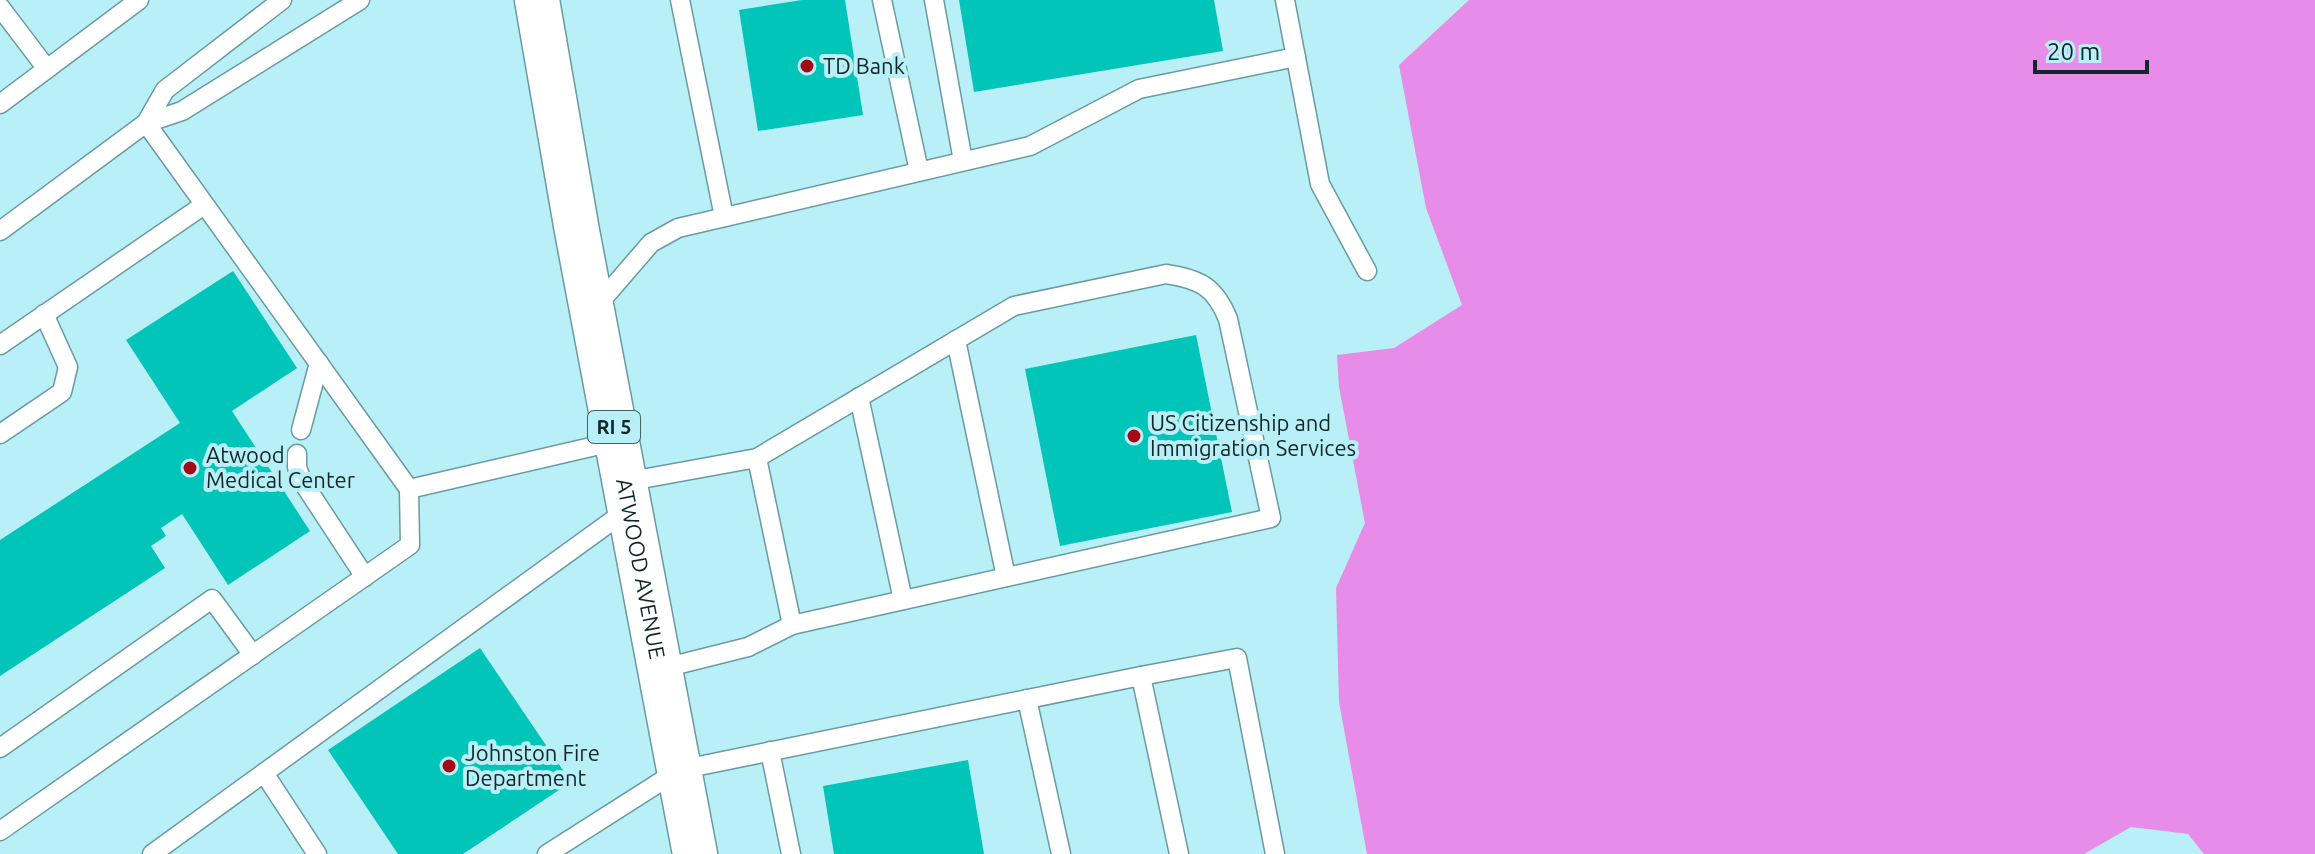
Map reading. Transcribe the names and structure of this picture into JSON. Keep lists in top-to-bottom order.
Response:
{
  "streets": {
    "main road": ["RI 5", "ATWOOD AVENUE"]
  },
  "places": [
    "TD Bank",
    "US Citizenship and Immigration Services",
    "Atwood Medical Center",
    "Johnston Fire Department"
  ],
  "scale_bar": "20 m"
}
